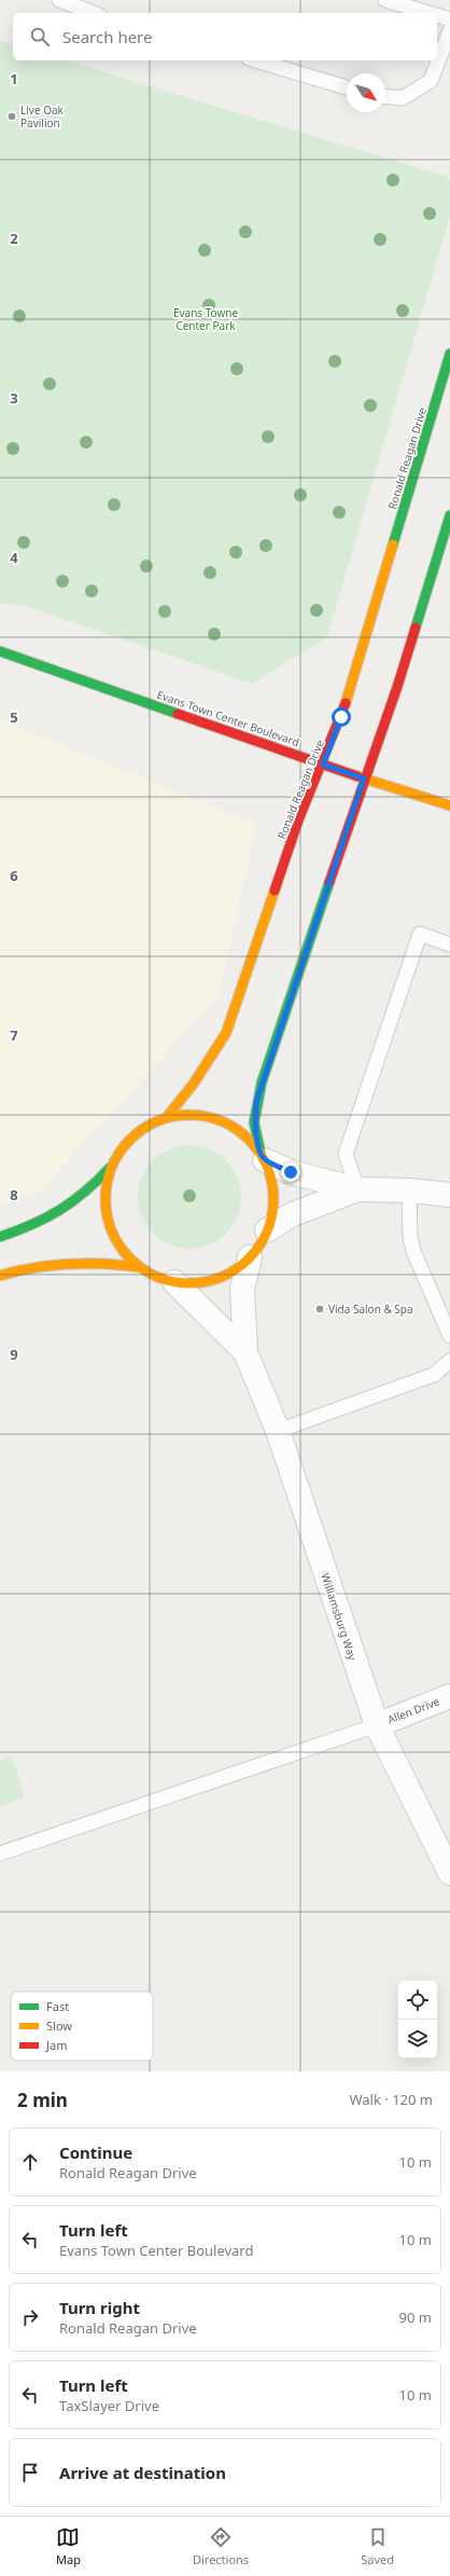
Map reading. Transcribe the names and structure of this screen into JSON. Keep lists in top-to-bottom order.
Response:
{
  "streets": {
    "street": [
      "Ronald Reagan Drive",
      "Evans Town Center Boulevard",
      "Williamsburg Way",
      "Allen Drive"
    ]
  },
  "crossings": [
    ["Ronald Reagan Drive", "Evans Town Center Boulevard"],
    ["Ronald Reagan Drive", "Williamsburg Way"],
    ["Williamsburg Way", "Allen Drive"]
  ],
  "parks": ["Evans Towne Center Park"],
  "places": ["Live Oak Pavilion", "Vida Salon & Spa"],
  "legend": ["Fast", "Slow", "Jam"],
  "north": "bottom right",
  "page": {
    "search": "Search here",
    "heading": ["2 min", "Walk · 120 m"],
    "list": [
      ["Continue", "Ronald Reagan Drive", "10 m"],
      ["Turn left", "Evans Town Center Boulevard", "10 m"],
      ["Turn right", "Ronald Reagan Drive", "90 m"],
      ["Turn left", "TaxSlayer Drive", "10 m"],
      "Arrive at destination"
    ],
    "nav": ["Map", "Directions", "Saved"]
  },
  "grid": {
    "rows": [
      "1",
      "2",
      "3",
      "4",
      "5",
      "6",
      "7",
      "8",
      "9"
    ]
  }
}
